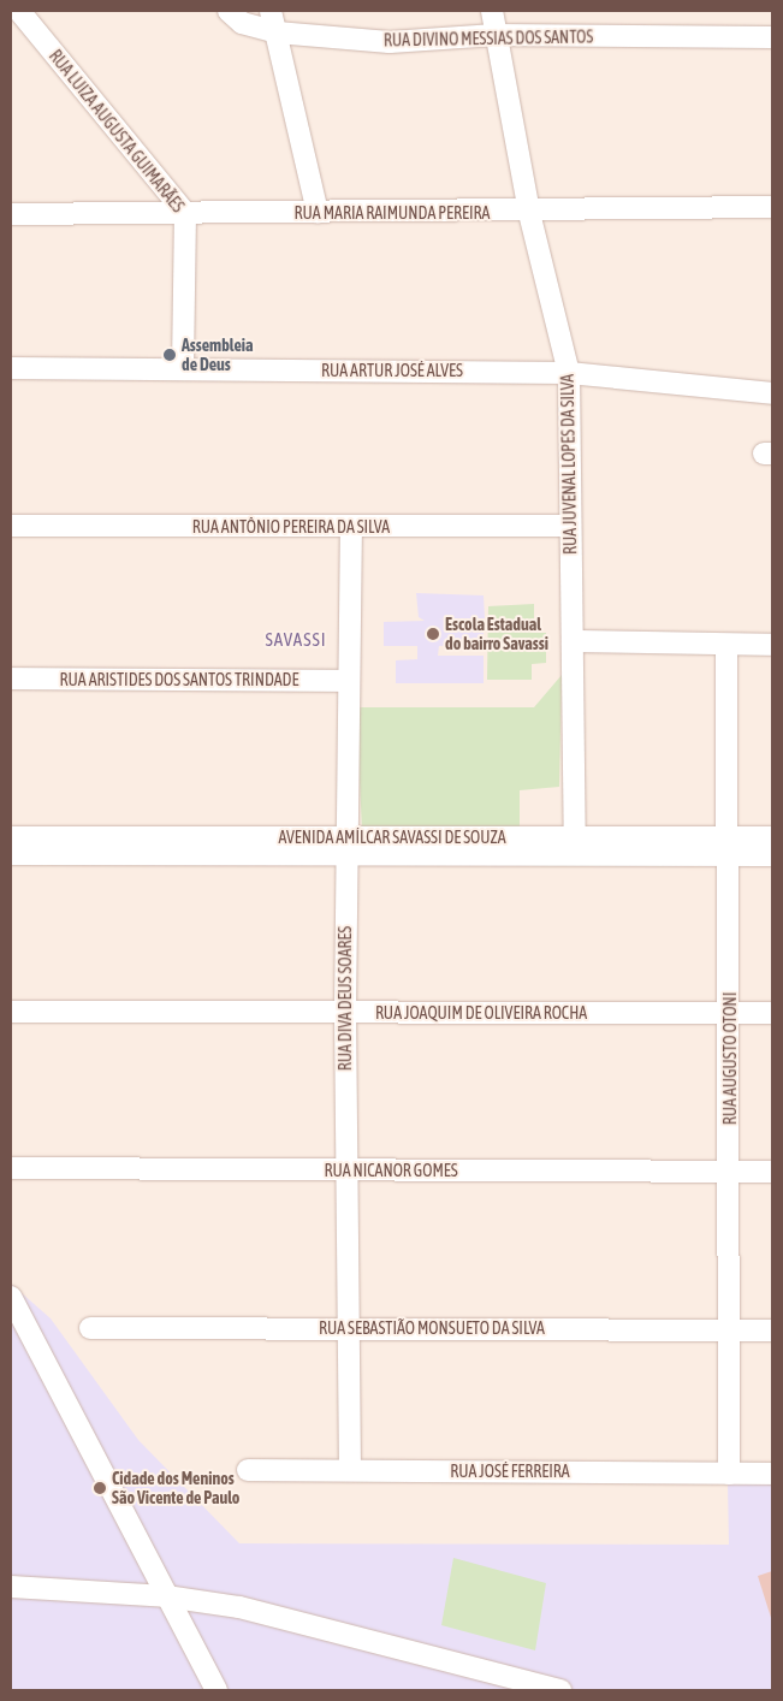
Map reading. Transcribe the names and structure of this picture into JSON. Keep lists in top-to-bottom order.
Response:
{
  "streets": {
    "street": [
      "RUA DIVINO MESSIAS DOS SANTOS",
      "RUA LUIZA AUGUSTA GUIMARÃES",
      "RUA MARIA RAIMUNDA PEREIRA",
      "RUA ARTUR JOSÉ ALVES",
      "RUA JUVENAL LOPES DA SILVA",
      "RUA ANTÔNIO PEREIRA DA SILVA",
      "RUA ARISTIDES DOS SANTOS TRINDADE",
      "AVENIDA AMÍLCAR SAVASSI DE SOUZA",
      "RUA DIVA DEUS SOARES",
      "RUA JOAQUIM DE OLIVEIRA ROCHA",
      "RUA AUGUSTO OTONI",
      "RUA NICANOR GOMES",
      "RUA SEBASTIÃO MONSUETO DA SILVA",
      "RUA JOSÉ FERREIRA"
    ]
  },
  "crossings": [
    ["RUA DIVINO MESSIAS DOS SANTOS", "RUA JUVENAL LOPES DA SILVA"],
    ["RUA LUIZA AUGUSTA GUIMARÃES", "RUA MARIA RAIMUNDA PEREIRA"],
    ["RUA LUIZA AUGUSTA GUIMARÃES", "RUA ARTUR JOSÉ ALVES"],
    ["RUA MARIA RAIMUNDA PEREIRA", "RUA JUVENAL LOPES DA SILVA"],
    ["RUA ARTUR JOSÉ ALVES", "RUA JUVENAL LOPES DA SILVA"],
    ["RUA JUVENAL LOPES DA SILVA", "RUA ANTÔNIO PEREIRA DA SILVA"],
    ["RUA JUVENAL LOPES DA SILVA", "AVENIDA AMÍLCAR SAVASSI DE SOUZA"],
    ["RUA ANTÔNIO PEREIRA DA SILVA", "RUA DIVA DEUS SOARES"],
    ["RUA ARISTIDES DOS SANTOS TRINDADE", "RUA DIVA DEUS SOARES"],
    ["AVENIDA AMÍLCAR SAVASSI DE SOUZA", "RUA DIVA DEUS SOARES"],
    ["AVENIDA AMÍLCAR SAVASSI DE SOUZA", "RUA AUGUSTO OTONI"],
    ["RUA DIVA DEUS SOARES", "RUA JOAQUIM DE OLIVEIRA ROCHA"],
    ["RUA DIVA DEUS SOARES", "RUA NICANOR GOMES"],
    ["RUA DIVA DEUS SOARES", "RUA SEBASTIÃO MONSUETO DA SILVA"],
    ["RUA DIVA DEUS SOARES", "RUA JOSÉ FERREIRA"],
    ["RUA JOAQUIM DE OLIVEIRA ROCHA", "RUA AUGUSTO OTONI"],
    ["RUA AUGUSTO OTONI", "RUA NICANOR GOMES"],
    ["RUA AUGUSTO OTONI", "RUA SEBASTIÃO MONSUETO DA SILVA"],
    ["RUA AUGUSTO OTONI", "RUA JOSÉ FERREIRA"]
  ],
  "districts": ["SAVASSI"],
  "places": ["Assembleia de Deus", "Escola Estadual do bairro Savassi", "Cidade dos Meninos São Vicente de Paulo"]
}
